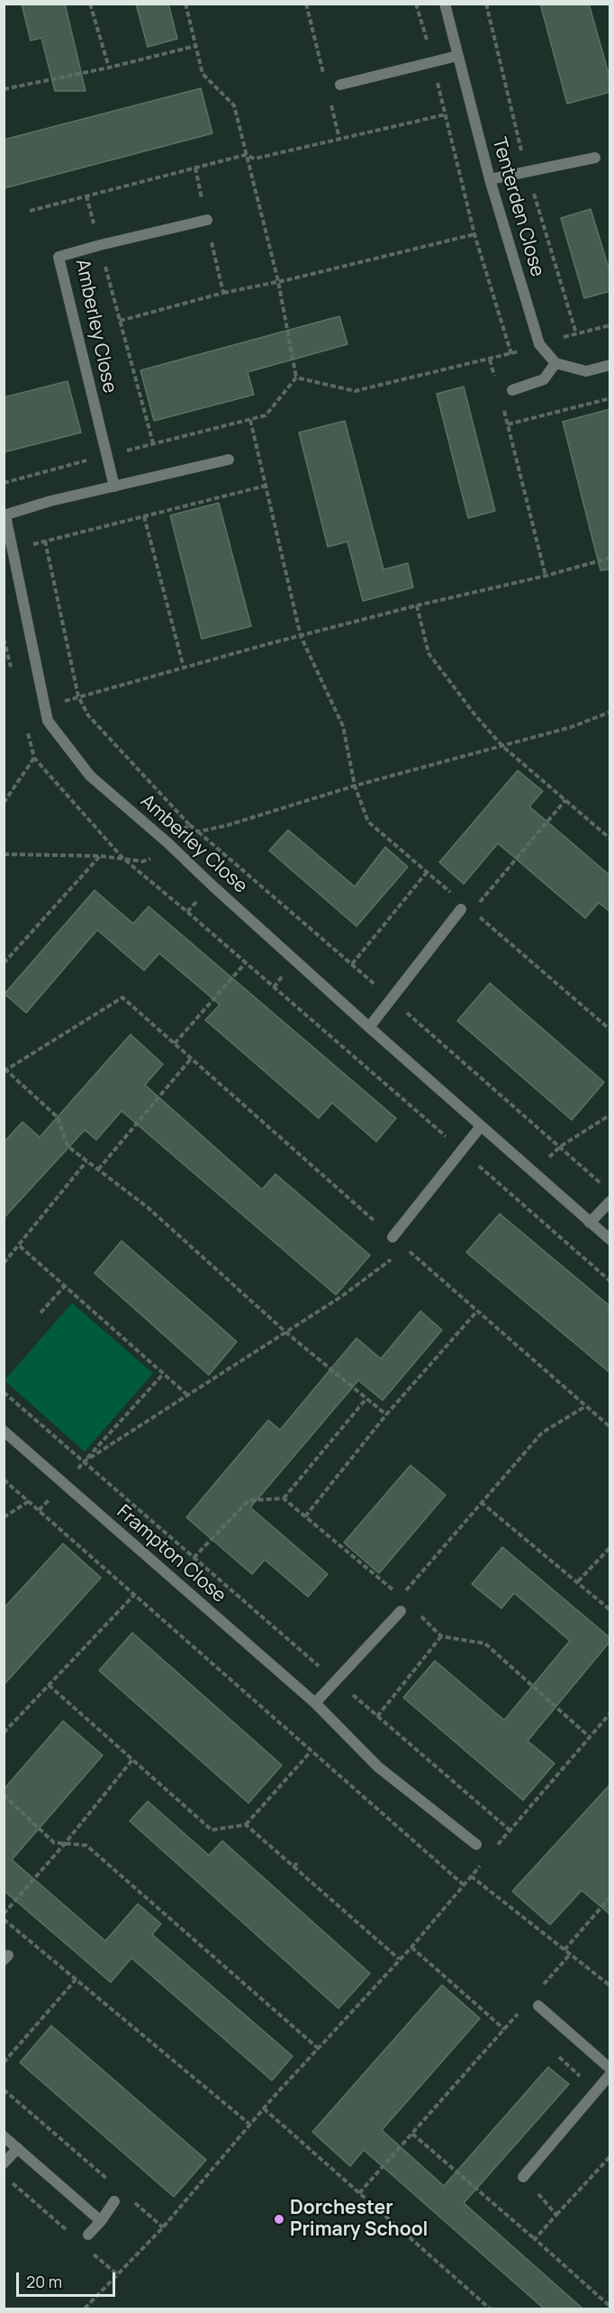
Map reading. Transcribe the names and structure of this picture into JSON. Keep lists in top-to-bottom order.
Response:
{
  "streets": {
    "street": ["Tenterden Close", "Amberley Close", "Frampton Close"]
  },
  "places": ["Dorchester Primary School"],
  "scale_bar": "20 m"
}
